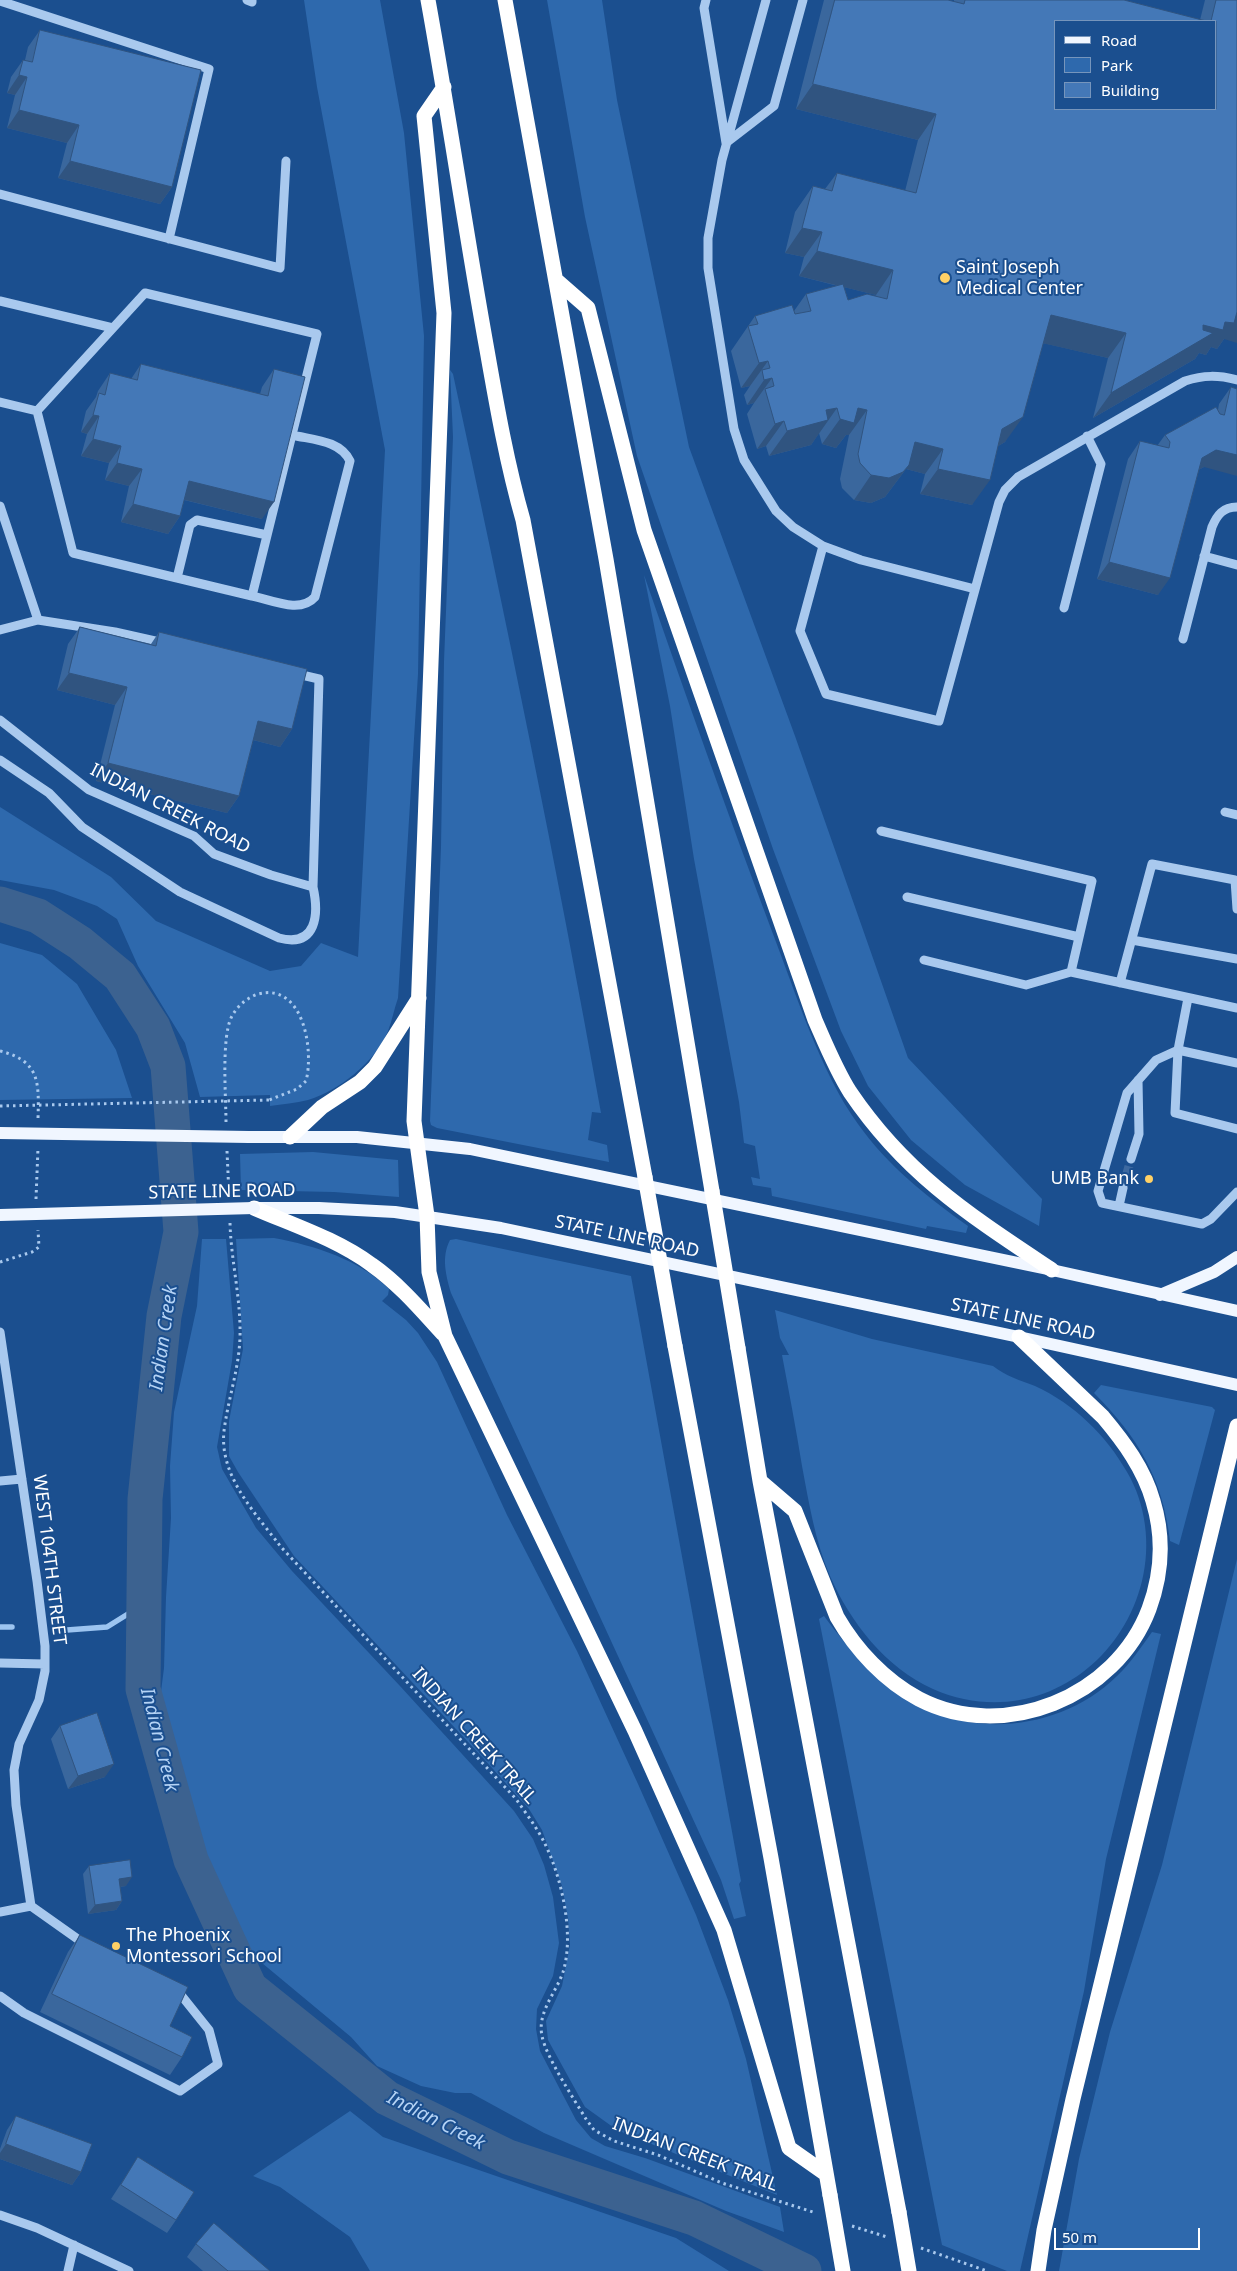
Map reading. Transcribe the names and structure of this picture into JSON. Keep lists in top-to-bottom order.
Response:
{
  "streets": {
    "main road": ["STATE LINE ROAD"],
    "street": ["INDIAN CREEK ROAD", "WEST 104TH STREET"],
    "path": ["INDIAN CREEK TRAIL"]
  },
  "water": ["Indian Creek"],
  "places": ["Saint Joseph Medical Center", "UMB Bank", "The Phoenix Montessori School"],
  "legend": ["Road", "Park", "Building"],
  "scale_bar": "50 m"
}
